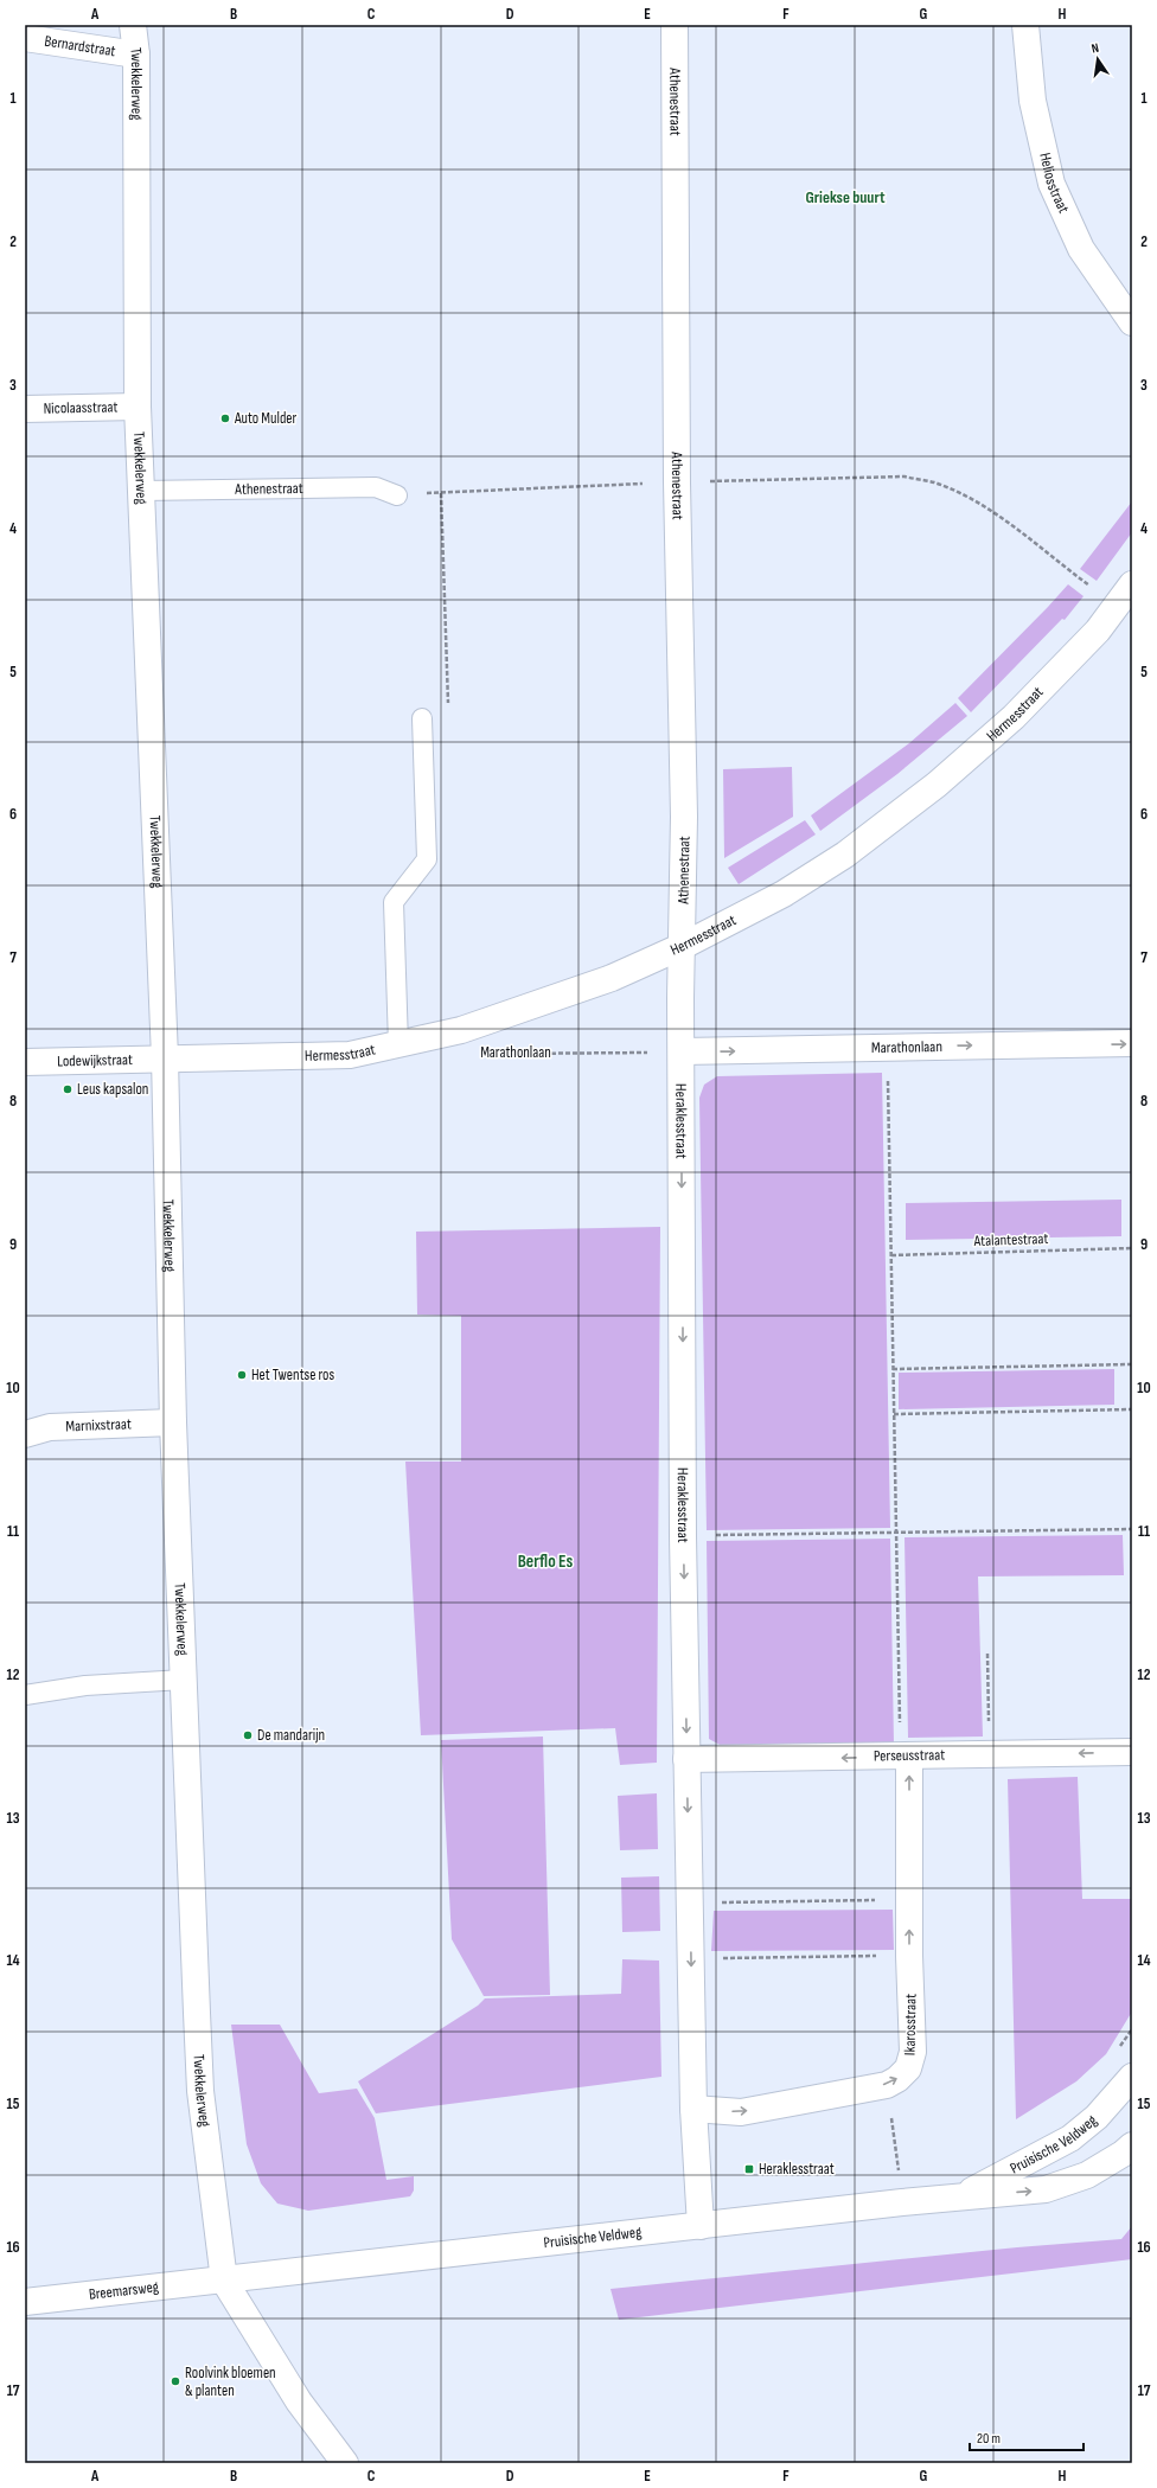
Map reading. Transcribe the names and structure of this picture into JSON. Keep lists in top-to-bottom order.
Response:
{
  "streets": {
    "street": [
      "Bernardstraat",
      "Twekkelerweg",
      "Athenestraat",
      "Heliosstraat",
      "Nicolaasstraat",
      "Hermesstraat",
      "Marathonlaan",
      "Lodewijkstraat",
      "Heraklesstraat",
      "Marnixstraat",
      "Perseusstraat",
      "Ikarosstraat",
      "Pruisische Veldweg",
      "Breemarsweg"
    ],
    "path": ["Atalantestraat"]
  },
  "crossings": [
    ["Bernardstraat", "Twekkelerweg"],
    ["Twekkelerweg", "Athenestraat"],
    ["Twekkelerweg", "Nicolaasstraat"],
    ["Twekkelerweg", "Hermesstraat"],
    ["Twekkelerweg", "Lodewijkstraat"],
    ["Twekkelerweg", "Marnixstraat"],
    ["Twekkelerweg", "Pruisische Veldweg"],
    ["Twekkelerweg", "Breemarsweg"],
    ["Athenestraat", "Hermesstraat"],
    ["Hermesstraat", "Lodewijkstraat"],
    ["Marathonlaan", "Heraklesstraat"],
    ["Heraklesstraat", "Perseusstraat"],
    ["Heraklesstraat", "Ikarosstraat"],
    ["Heraklesstraat", "Pruisische Veldweg"],
    ["Perseusstraat", "Ikarosstraat"],
    ["Pruisische Veldweg", "Breemarsweg"]
  ],
  "one_way": ["Marathonlaan", "Heraklesstraat", "Perseusstraat"],
  "districts": ["Griekse buurt", "Berflo Es"],
  "places": {
    "other": [
      "Auto Mulder",
      "Leus kapsalon",
      "Het Twentse ros",
      "De mandarijn",
      "Roolvink bloemen & planten"
    ],
    "transit": ["Heraklesstraat"]
  },
  "scale_bar": "20 m",
  "north": "top",
  "grid": {
    "columns": [
      "A",
      "B",
      "C",
      "D",
      "E",
      "F",
      "G",
      "H"
    ],
    "rows": [
      "1",
      "2",
      "3",
      "4",
      "5",
      "6",
      "7",
      "8",
      "9",
      "10",
      "11",
      "12",
      "13",
      "14",
      "15",
      "16",
      "17"
    ]
  }
}
